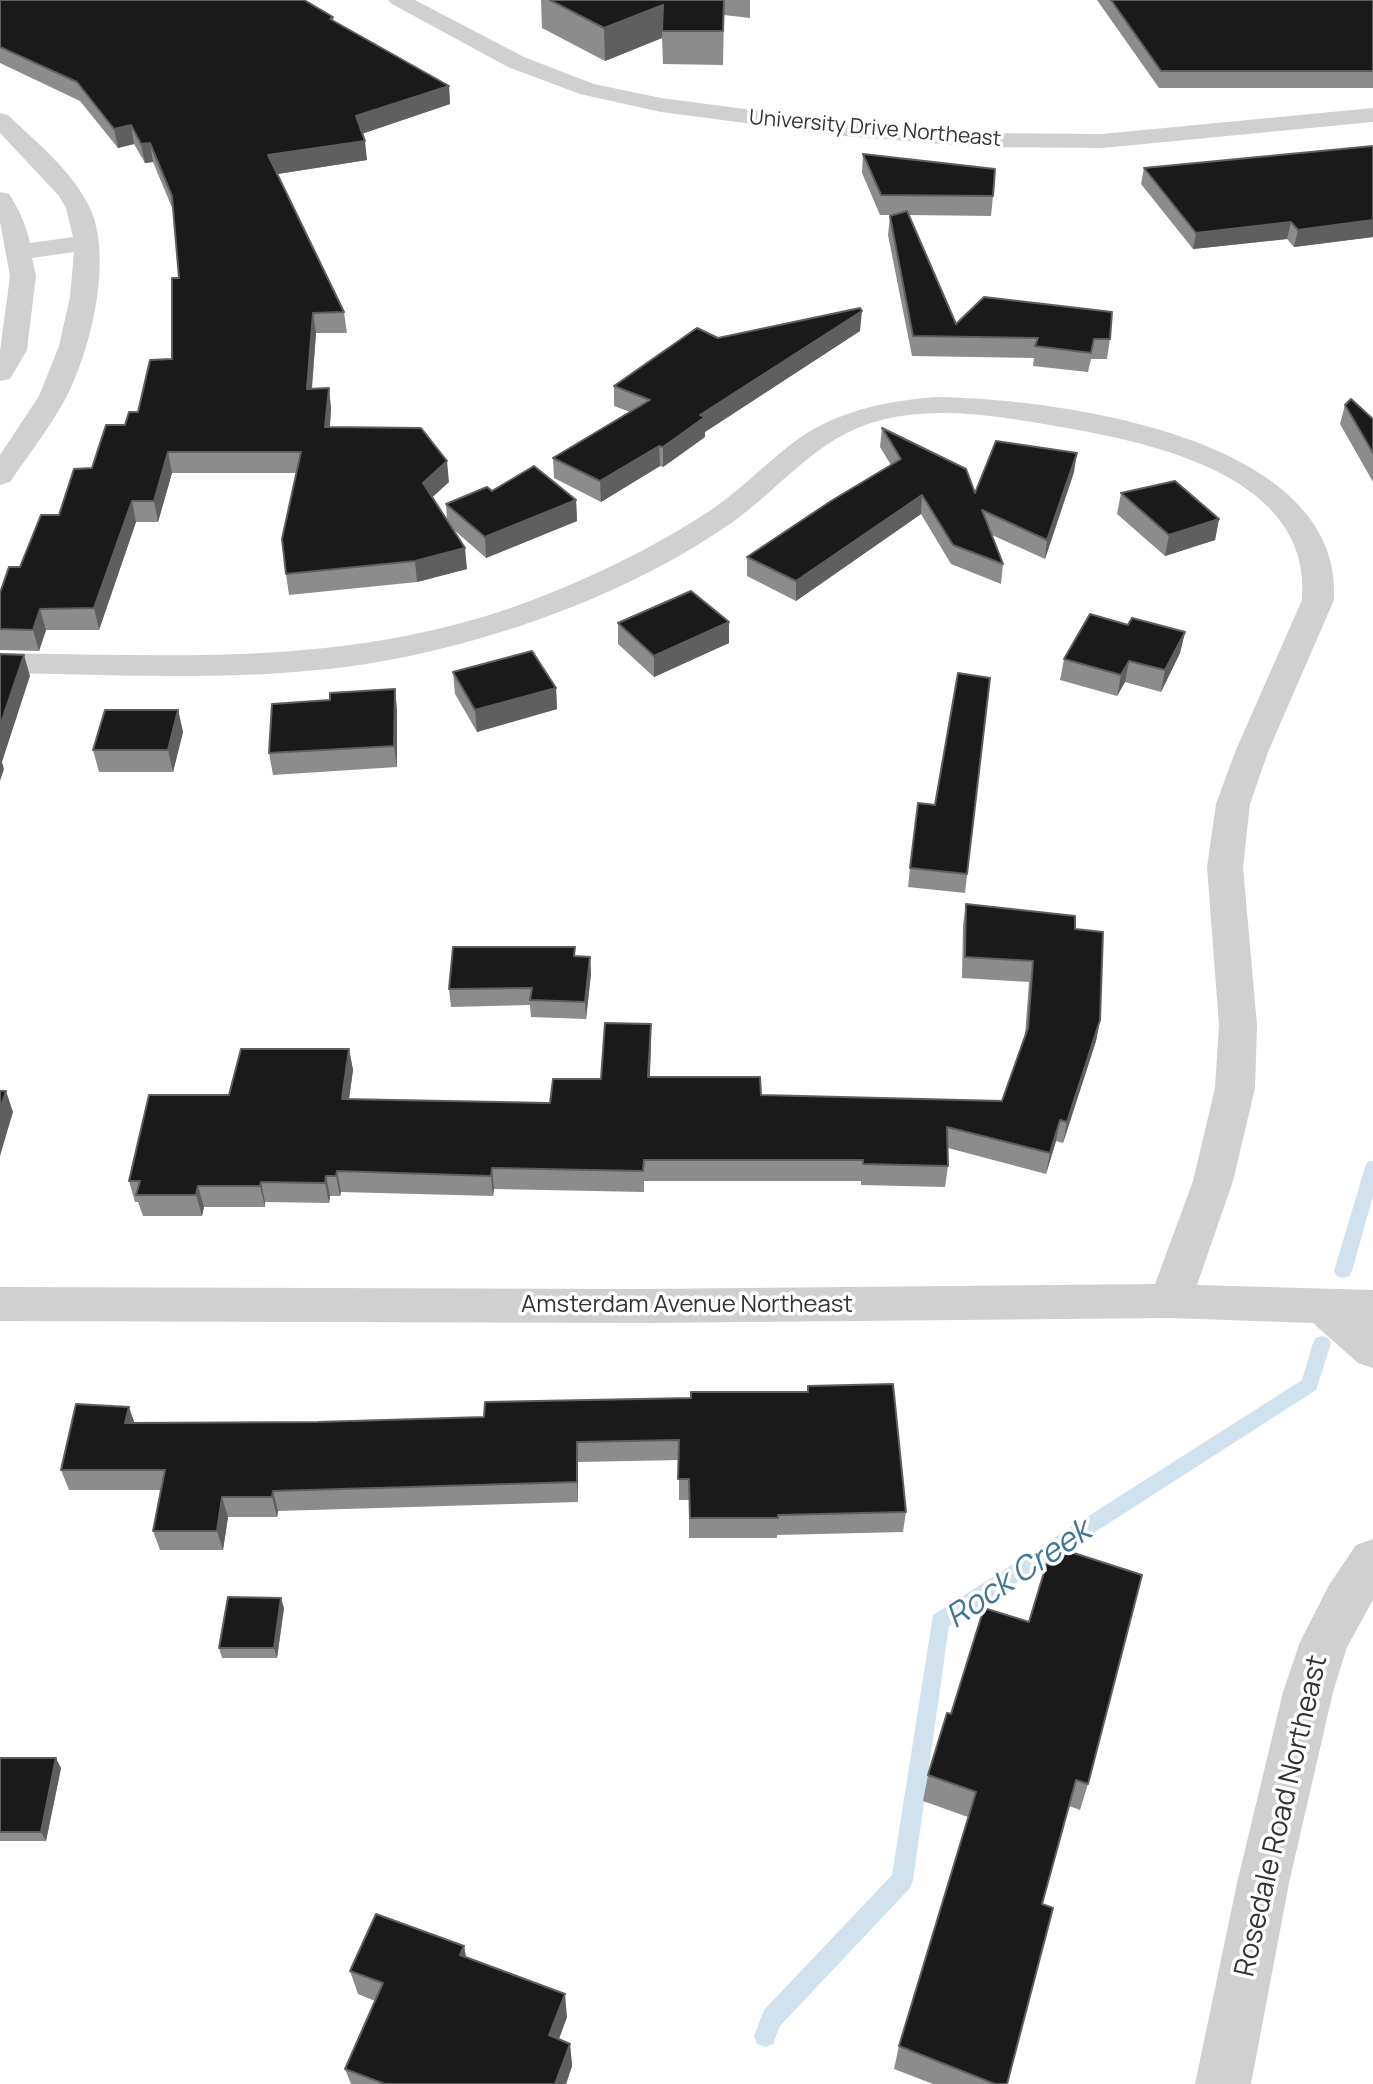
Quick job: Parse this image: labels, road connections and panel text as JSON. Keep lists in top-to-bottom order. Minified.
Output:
{"streets":{"street":["University Drive Northeast","Amsterdam Avenue Northeast","Rosedale Road Northeast"]},"water":["Rock Creek"]}
